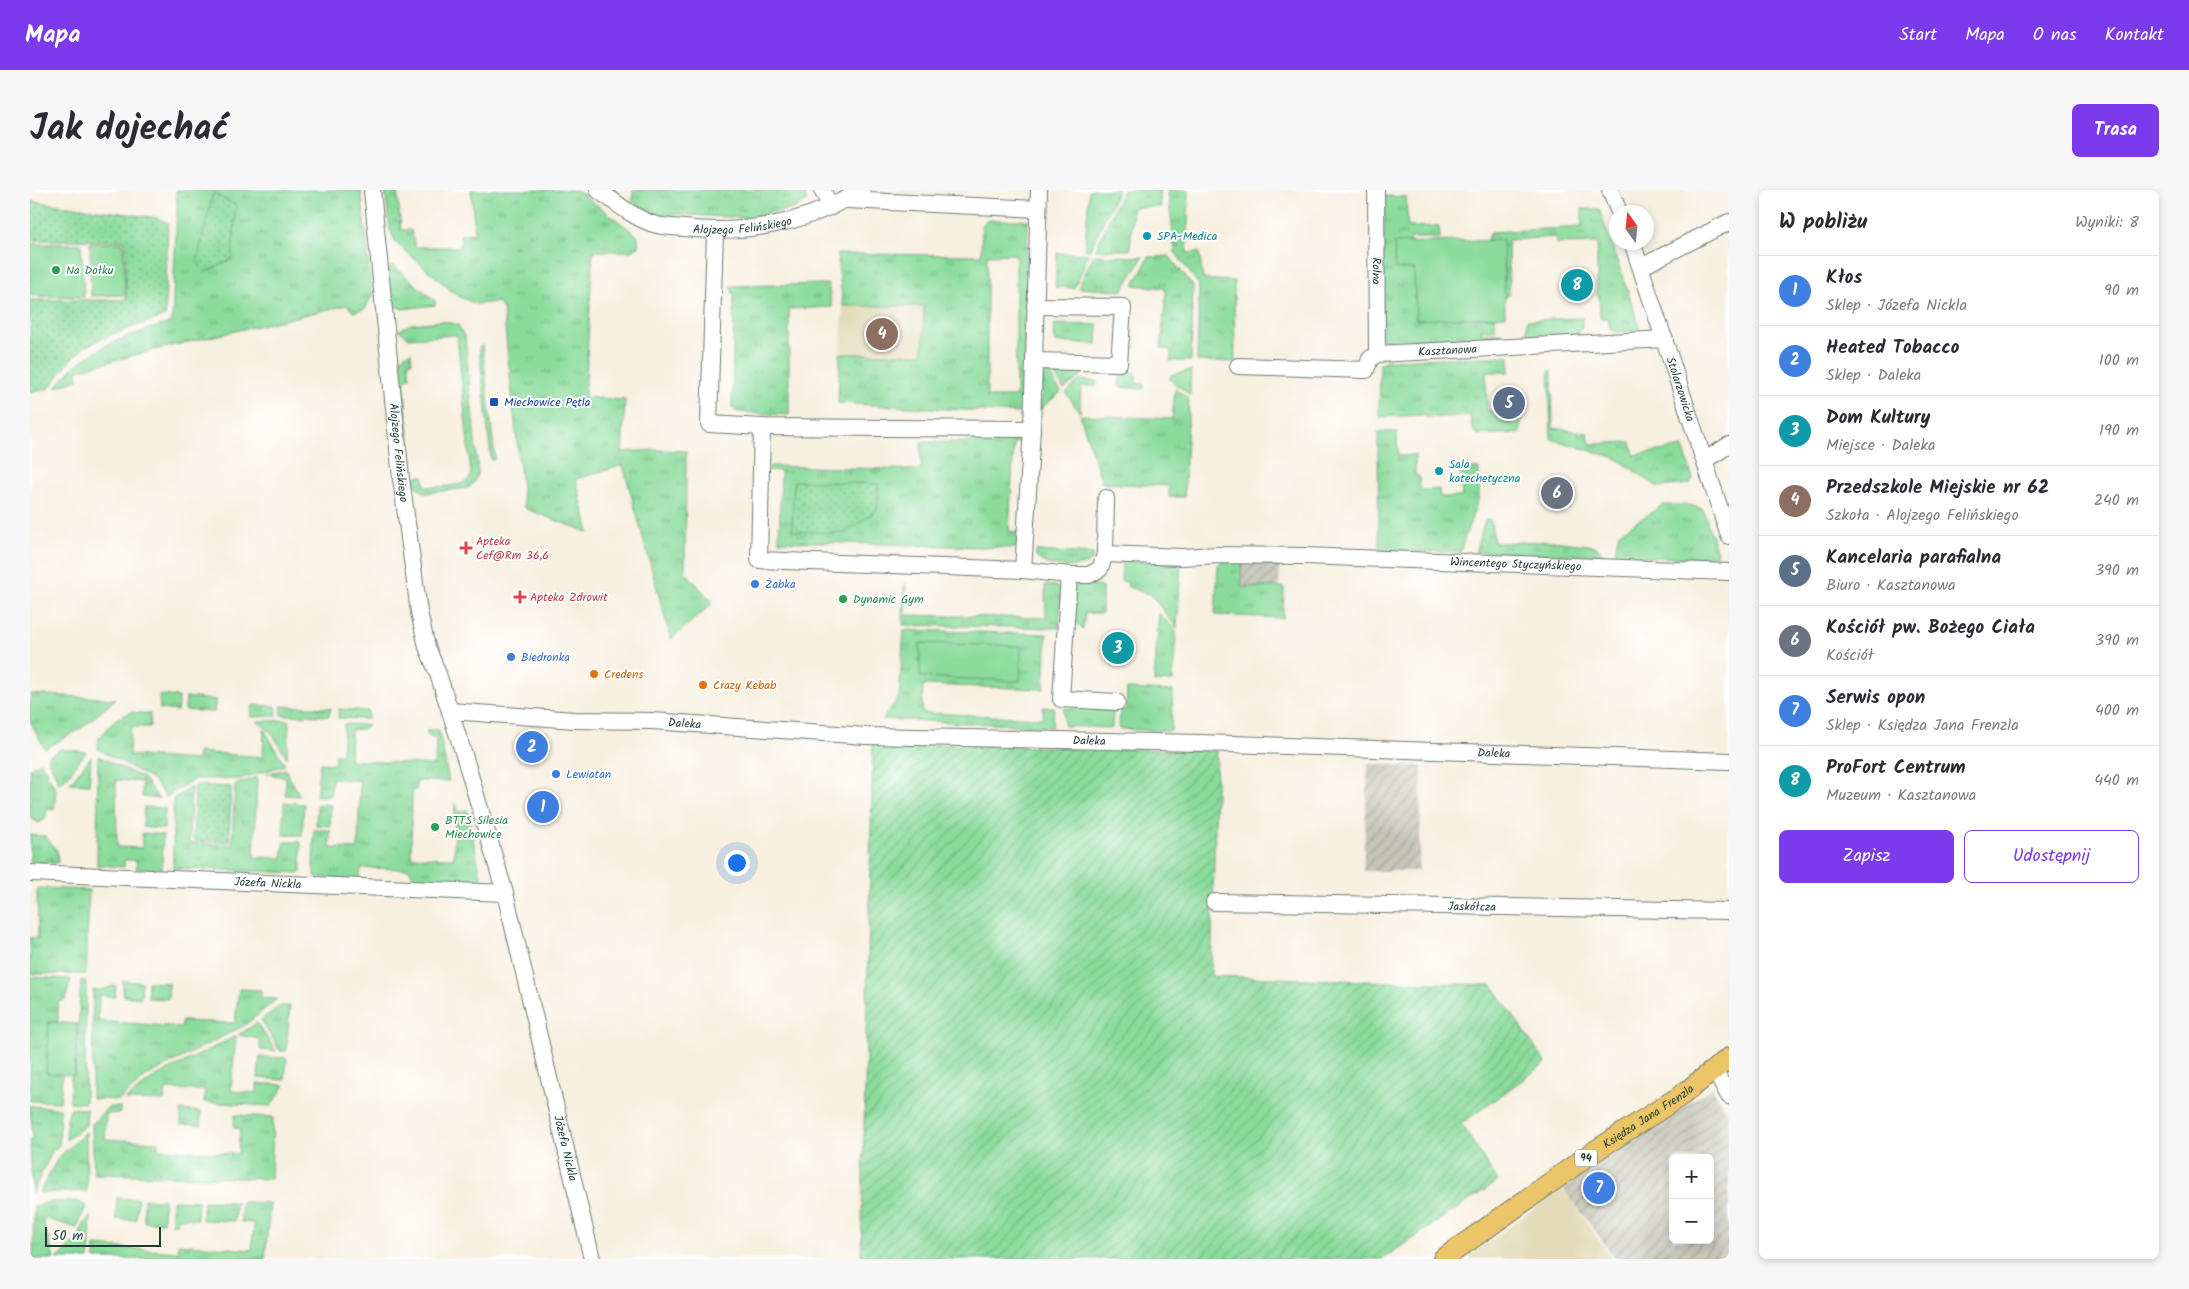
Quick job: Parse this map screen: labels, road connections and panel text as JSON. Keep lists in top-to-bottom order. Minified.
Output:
{"streets":{"main road":["Księdza Jana Frenzla","94"],"street":["Alojzego Felińskiego","Rolna","Kasztanowa","Stolarzowicka","Wincentego Styczyńskiego","Daleka","Józefa Nickla","Jaskółcza"]},"crossings":[["Alojzego Felińskiego","Daleka"],["Alojzego Felińskiego","Józefa Nickla"],["Rolna","Kasztanowa"],["Kasztanowa","Stolarzowicka"],["Daleka","Józefa Nickla"]],"places":{"other":["SPA-Medica","Na Dołku","Sala katechetyczna","Żabka","Dynamic Gym","Biedronka","Credens","Crazy Kebab","Lewiatan","BTTS Silesia Miechowice"],"transit":["Miechowice Pętla"],"health":["Apteka Cef@Rm 36,6","Apteka Zdrowit"]},"scale_bar":"50 m","north":"top","page":{"header":"Mapa","nav":["Start","Mapa","O nas","Kontakt"],"title":"Jak dojechać","buttons":["Trasa",["Zapisz","Udostępnij"]],"heading":["W pobliżu","Wyniki: 8"],"list":[{"mark":"1","name":"Kłos","note":"Sklep · Józefa Nickla","value":"90 m"},{"mark":"2","name":"Heated Tobacco","note":"Sklep · Daleka","value":"100 m"},{"mark":"3","name":"Dom Kultury","note":"Miejsce · Daleka","value":"190 m"},{"mark":"4","name":"Przedszkole Miejskie nr 62","note":"Szkoła · Alojzego Felińskiego","value":"240 m"},{"mark":"5","name":"Kancelaria parafialna","note":"Biuro · Kasztanowa","value":"390 m"},{"mark":"6","name":"Kościół pw. Bożego Ciała","note":"Kościół","value":"390 m"},{"mark":"7","name":"Serwis opon","note":"Sklep · Księdza Jana Frenzla","value":"400 m"},{"mark":"8","name":"ProFort Centrum","note":"Muzeum · Kasztanowa","value":"440 m"}],"pins":["8","4","5","6","3","2","1","7"],"map_buttons":["+","−"],"scale":"50 m"}}
